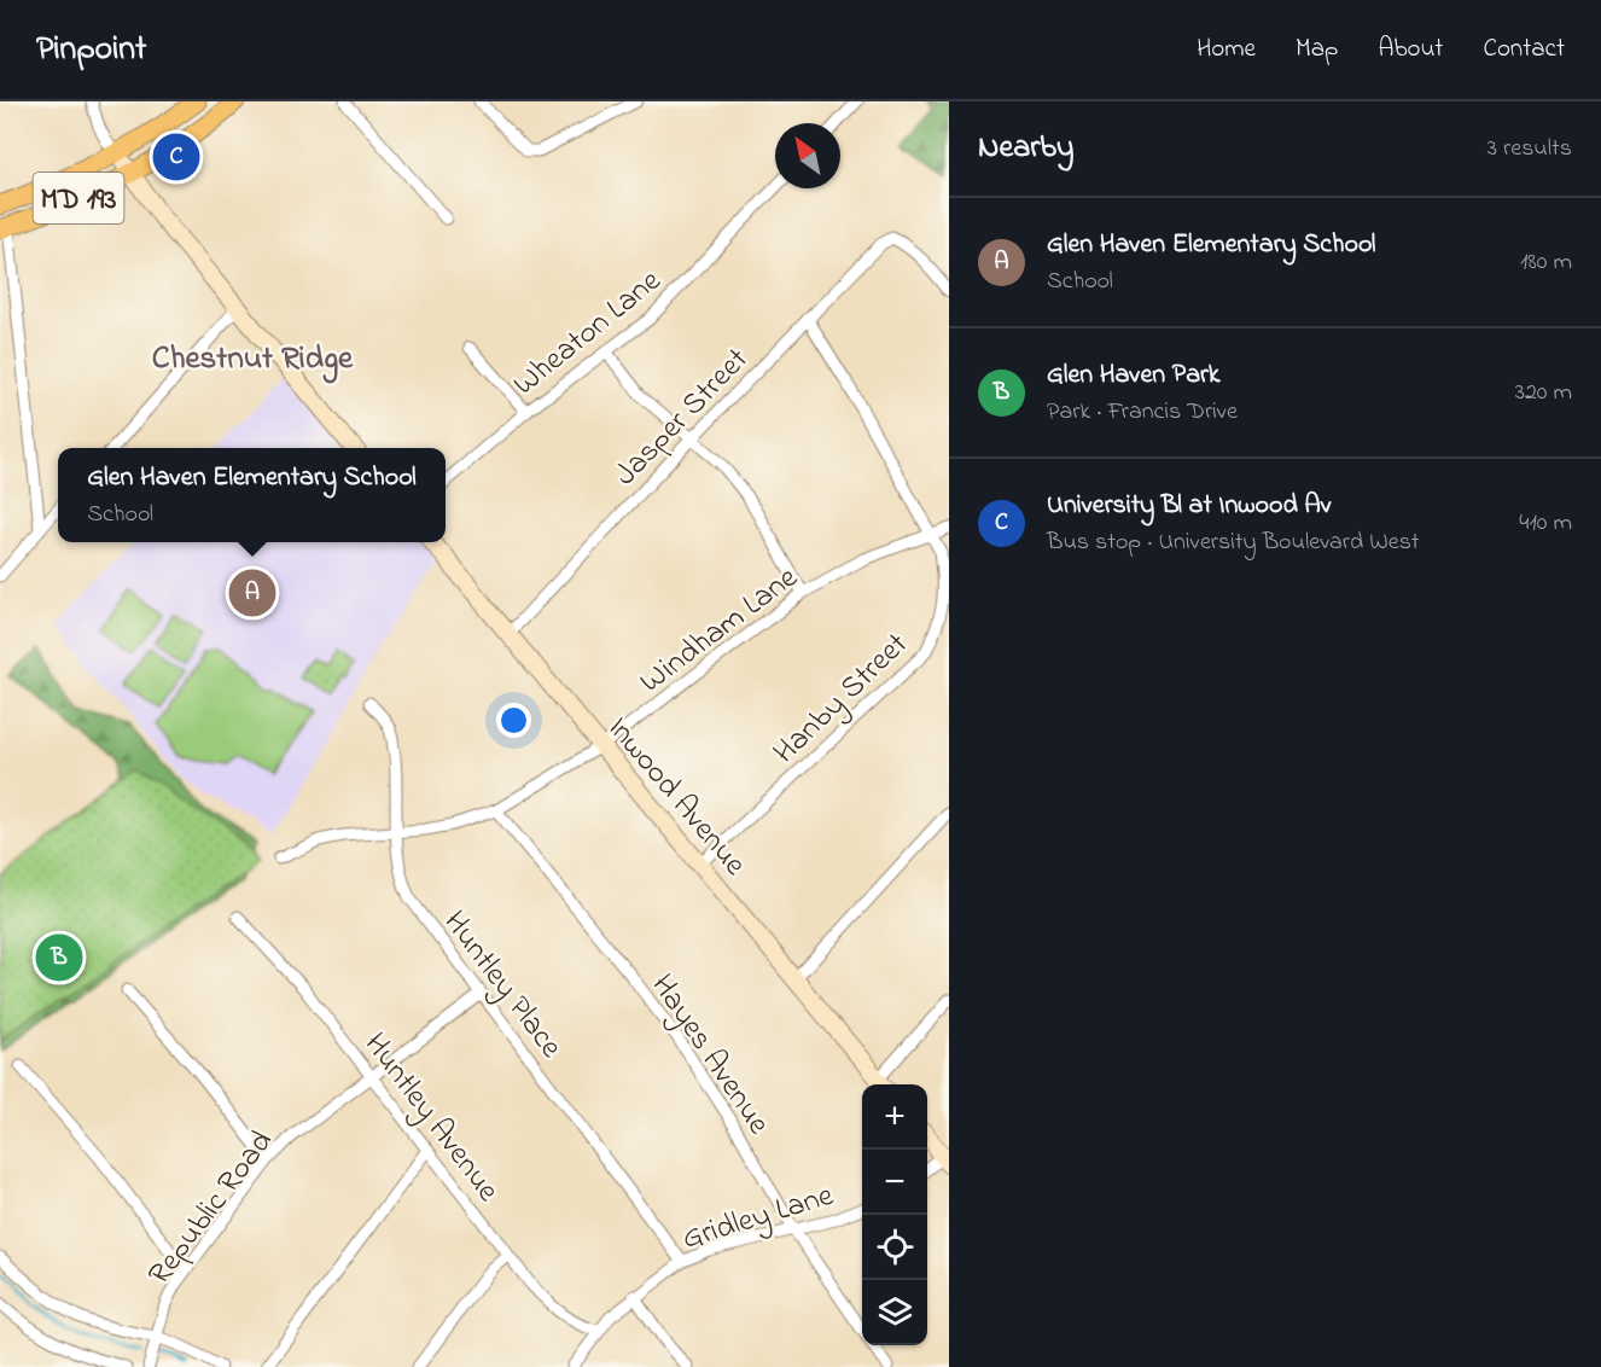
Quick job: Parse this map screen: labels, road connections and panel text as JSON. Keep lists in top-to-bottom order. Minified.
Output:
{"streets":{"main road":["MD 193"],"street":["Wheaton Lane","Jasper Street","Windham Lane","Hanby Street","Inwood Avenue","Huntley Place","Hayes Avenue","Huntley Avenue","Republic Road","Gridley Lane"]},"crossings":[["Jasper Street","Hanby Street"],["Jasper Street","Inwood Avenue"],["Windham Lane","Hanby Street"],["Windham Lane","Inwood Avenue"],["Windham Lane","Huntley Place"],["Windham Lane","Hayes Avenue"],["Hanby Street","Inwood Avenue"],["Huntley Place","Republic Road"],["Huntley Place","Gridley Lane"],["Hayes Avenue","Gridley Lane"],["Huntley Avenue","Republic Road"],["Huntley Avenue","Gridley Lane"]],"districts":["Chestnut Ridge"],"north":"top left","page":{"header":"Pinpoint","nav":["Home","Map","About","Contact"],"heading":["Nearby","3 results"],"pins":["C","A","B"],"list":[{"mark":"A","name":"Glen Haven Elementary School","note":"School","value":"180 m"},{"mark":"B","name":"Glen Haven Park","note":"Park · Francis Drive","value":"320 m"},{"mark":"C","name":"University Bl at Inwood Av","note":"Bus stop · University Boulevard West","value":"410 m"}],"popup":["Glen Haven Elementary School","School"],"map_buttons":["+","−"]}}
